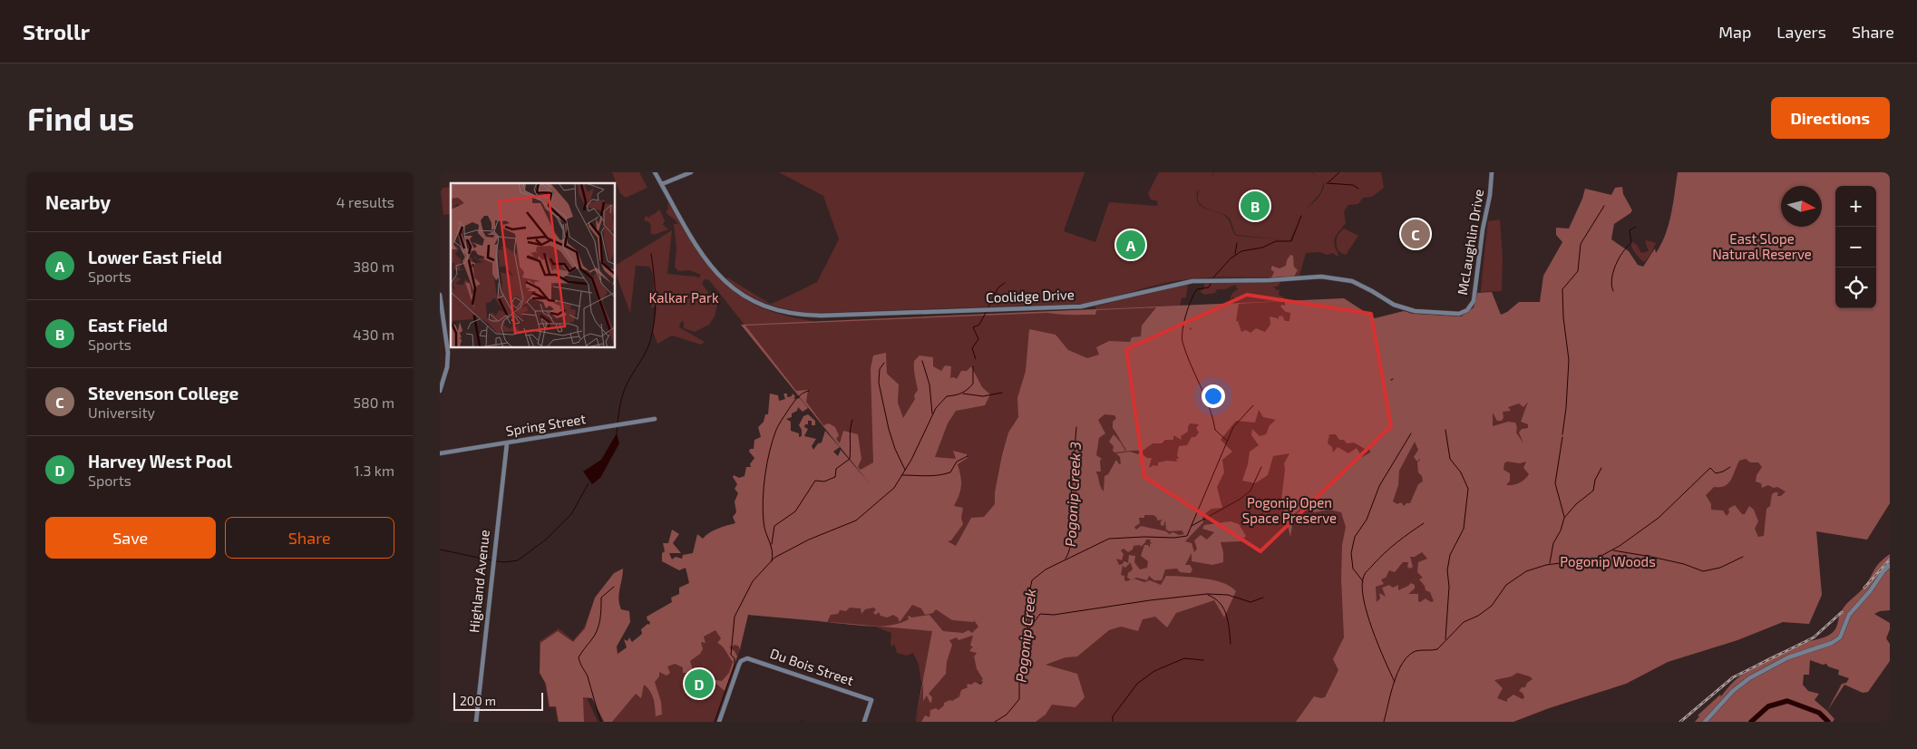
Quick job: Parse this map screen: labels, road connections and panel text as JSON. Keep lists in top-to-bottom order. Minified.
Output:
{"streets":{"street":["McLaughlin Drive","Coolidge Drive","Spring Street","Highland Avenue","Du Bois Street"]},"crossings":[["McLaughlin Drive","Coolidge Drive"],["Spring Street","Highland Avenue"]],"water":["Pogonip Creek 3","Pogonip Creek"],"parks":["East Slope Natural Reserve","Kalkar Park","Pogonip Open Space Preserve","Pogonip Woods"],"scale_bar":"200 m","north":"right","page":{"header":"Strollr","nav":["Map","Layers","Share"],"buttons":["Directions",["Save","Share"]],"title":"Find us","heading":["Nearby","4 results"],"map_buttons":["+","−"],"pins":["B","C","A","D"],"list":[{"mark":"A","name":"Lower East Field","note":"Sports","value":"380 m"},{"mark":"B","name":"East Field","note":"Sports","value":"430 m"},{"mark":"C","name":"Stevenson College","note":"University","value":"580 m"},{"mark":"D","name":"Harvey West Pool","note":"Sports","value":"1.3 km"}],"scale":"200 m"}}
